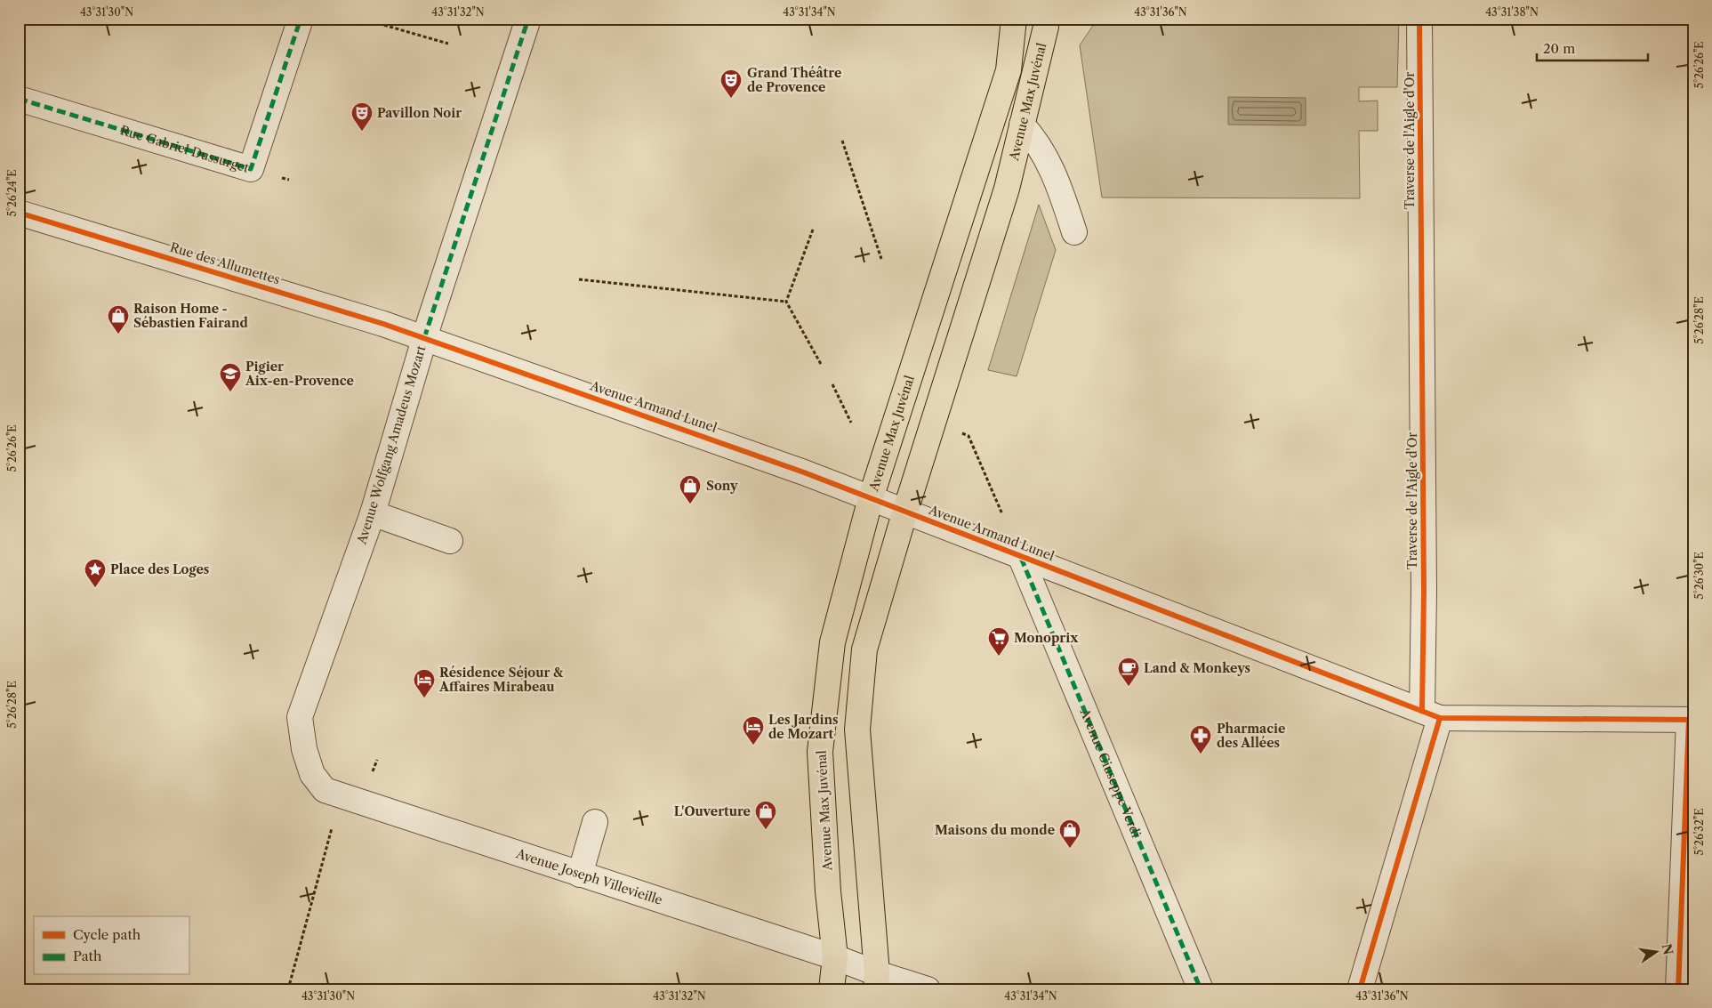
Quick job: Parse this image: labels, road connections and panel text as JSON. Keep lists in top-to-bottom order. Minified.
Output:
{"streets":{"main road":["Avenue Max Juvénal"],"street":["Traverse de l'Aigle d'Or","Rue Gabriel Dussurget","Rue des Allumettes","Avenue Armand Lunel","Avenue Wolfgang Amadeus Mozart","Avenue Giuseppe Verdi","Avenue Joseph Villevieille"]},"crossings":[["Avenue Max Juvénal","Avenue Armand Lunel"],["Avenue Max Juvénal","Avenue Joseph Villevieille"],["Traverse de l'Aigle d'Or","Avenue Armand Lunel"],["Rue des Allumettes","Avenue Armand Lunel"],["Rue des Allumettes","Avenue Wolfgang Amadeus Mozart"],["Avenue Armand Lunel","Avenue Wolfgang Amadeus Mozart"],["Avenue Armand Lunel","Avenue Giuseppe Verdi"],["Avenue Wolfgang Amadeus Mozart","Avenue Joseph Villevieille"]],"places":{"theatre":["Grand Théâtre de Provence","Pavillon Noir"],"shop":["Raison Home - Sébastien Fairand","Sony","L'Ouverture","Maisons du monde"],"school or university":["Pigier Aix-en-Provence"],"place":["Place des Loges"],"supermarket":["Monoprix"],"cafe":["Land & Monkeys"],"hotel":["Résidence Séjour & Affaires Mirabeau","Les Jardins de Mozart"],"pharmacy":["Pharmacie des Allées"]},"legend":["Cycle path","Path"],"scale_bar":"20 m","north":"right","coordinates":["43°31'30\"N","43°31'32\"N","43°31'34\"N","43°31'36\"N","43°31'38\"N","5°26'26\"E","5°26'24\"E","5°26'28\"E","5°26'30\"E","5°26'32\"E"]}
